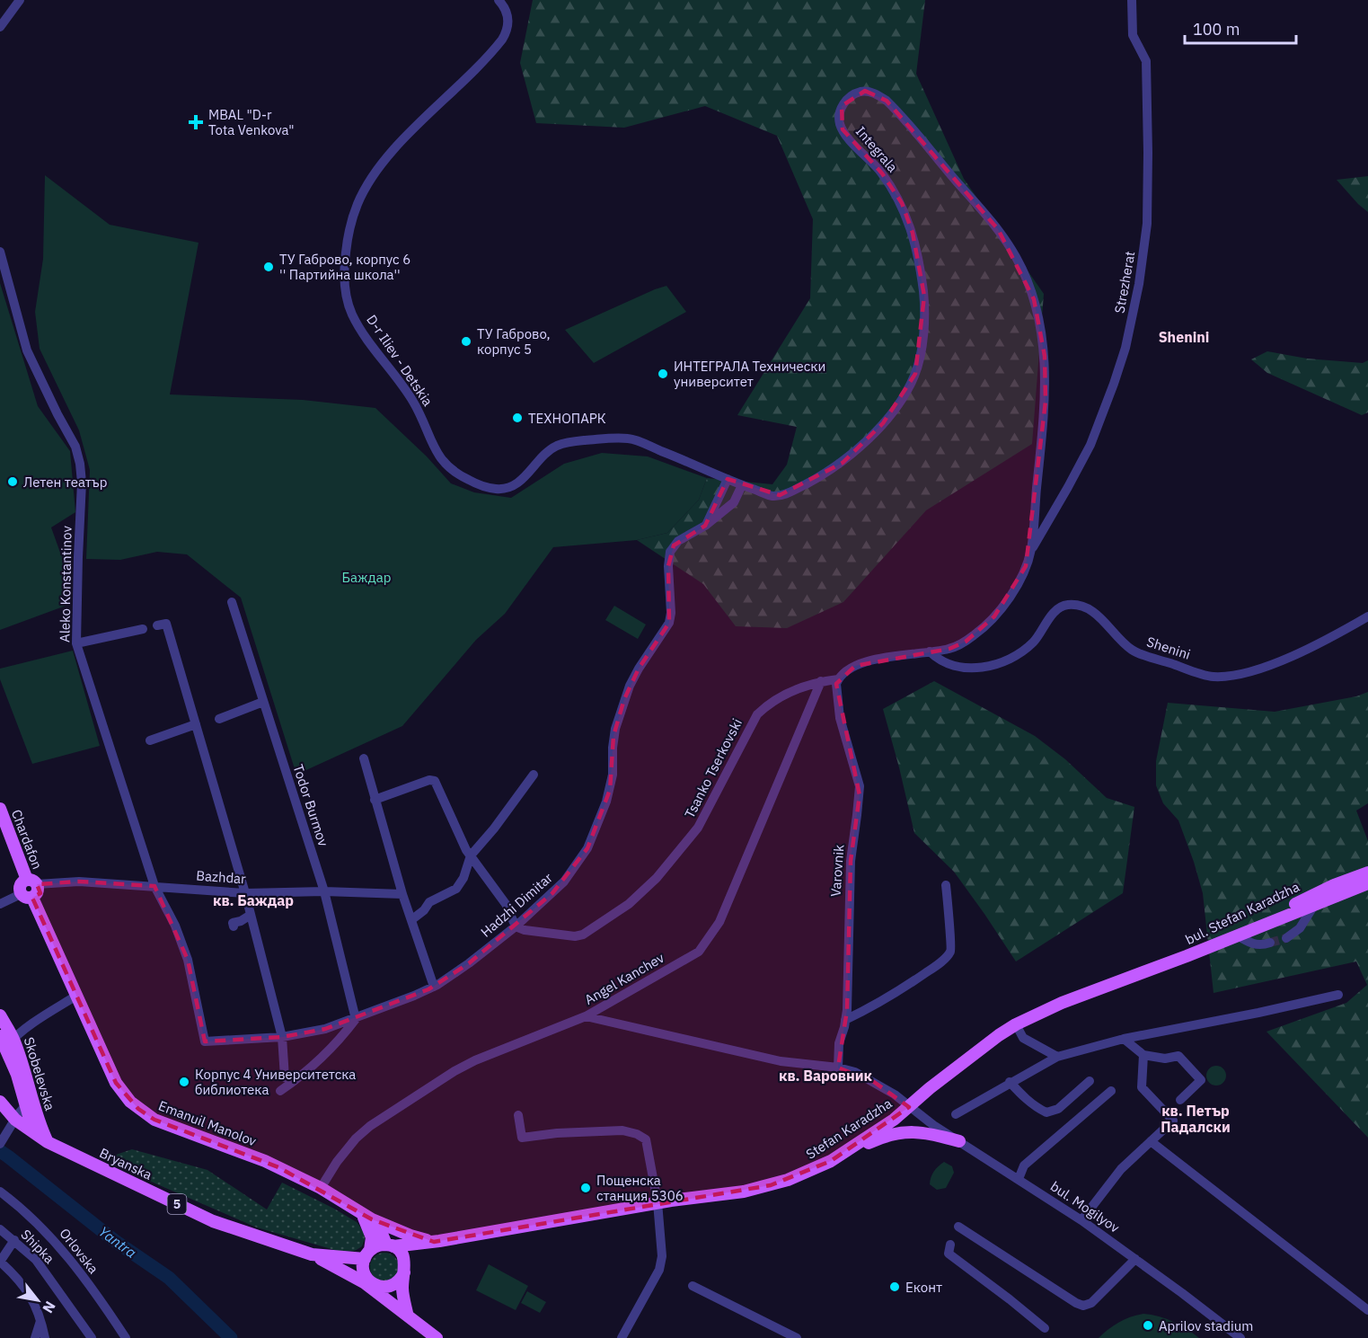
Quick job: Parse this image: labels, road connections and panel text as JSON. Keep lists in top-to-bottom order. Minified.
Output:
{"streets":{"main road":["Chardafon","bul. Stefan Karadzha","Skobelevska","Emanuil Manolov","Stefan Karadzha","Bryanska","5"],"street":["Integrala","Strezherat","D-r Iliev - Detskia","Aleko Konstantinov","Shenini","Tsanko Tserkovski","Todor Burmov","Varovnik","Bazhdar","Hadzhi Dimitar","Angel Kanchev","bul. Mogilyov","Shipka","Orlovska"]},"crossings":[["Integrala","Strezherat"],["Integrala","D-r Iliev - Detskia"],["Integrala","Hadzhi Dimitar"],["D-r Iliev - Detskia","Hadzhi Dimitar"],["Aleko Konstantinov","Bazhdar"],["Aleko Konstantinov","Hadzhi Dimitar"],["Tsanko Tserkovski","Varovnik"],["Tsanko Tserkovski","Hadzhi Dimitar"],["Tsanko Tserkovski","Angel Kanchev"],["Todor Burmov","Bazhdar"],["Todor Burmov","Hadzhi Dimitar"],["Chardafon","Bazhdar"],["Varovnik","bul. Mogilyov"],["bul. Stefan Karadzha","Stefan Karadzha"],["Angel Kanchev","Emanuil Manolov"],["Angel Kanchev","bul. Mogilyov"],["Skobelevska","Bryanska"],["Emanuil Manolov","Stefan Karadzha"],["Emanuil Manolov","5"],["Stefan Karadzha","5"],["Stefan Karadzha","bul. Mogilyov"],["Bryanska","5"]],"districts":["Shenini","кв. Баждар","кв. Варовник","кв. Петър Падалски"],"water":["Yantra"],"parks":["Баждар"],"places":{"health":["MBAL \"D-r Tota Venkova\""],"other":["ТУ Габрово, корпус 6 '' Партийна школа''","ТУ Габрово, корпус 5","ИНТЕГРАЛА Технически университет","ТЕХНОПАРК","Летен театър","Корпус 4 Университетска библиотека","Пощенска станция 5306","Еконт","Aprilov stadium"]},"scale_bar":"100 m","north":"bottom right"}
